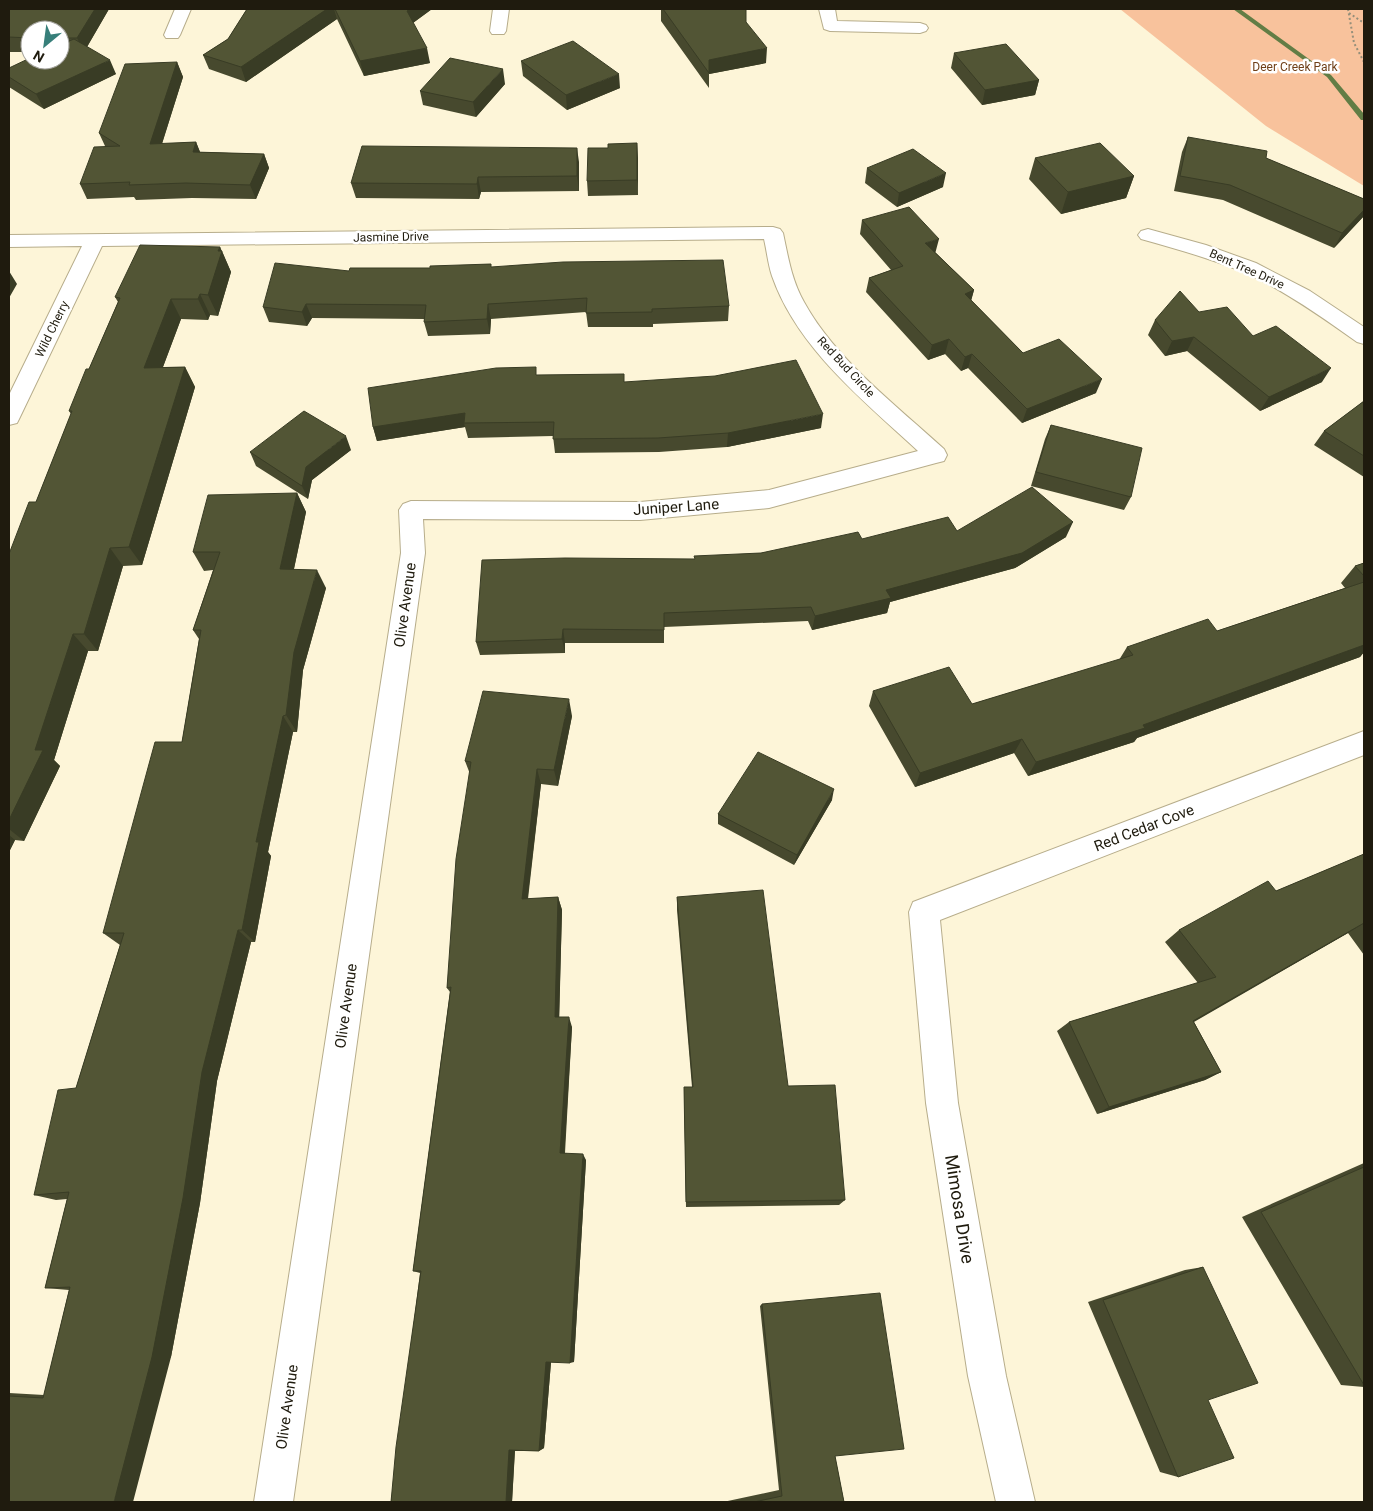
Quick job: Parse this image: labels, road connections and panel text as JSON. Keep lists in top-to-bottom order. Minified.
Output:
{"streets":{"street":["Jasmine Drive","Bent Tree Drive","Wild Cherry","Red Bud Circle","Juniper Lane","Olive Avenue","Red Cedar Cove","Mimosa Drive"]},"crossings":[["Jasmine Drive","Wild Cherry"],["Jasmine Drive","Red Bud Circle"],["Red Bud Circle","Juniper Lane"],["Juniper Lane","Olive Avenue"],["Red Cedar Cove","Mimosa Drive"]],"parks":["Deer Creek Park"],"north":"bottom left"}
